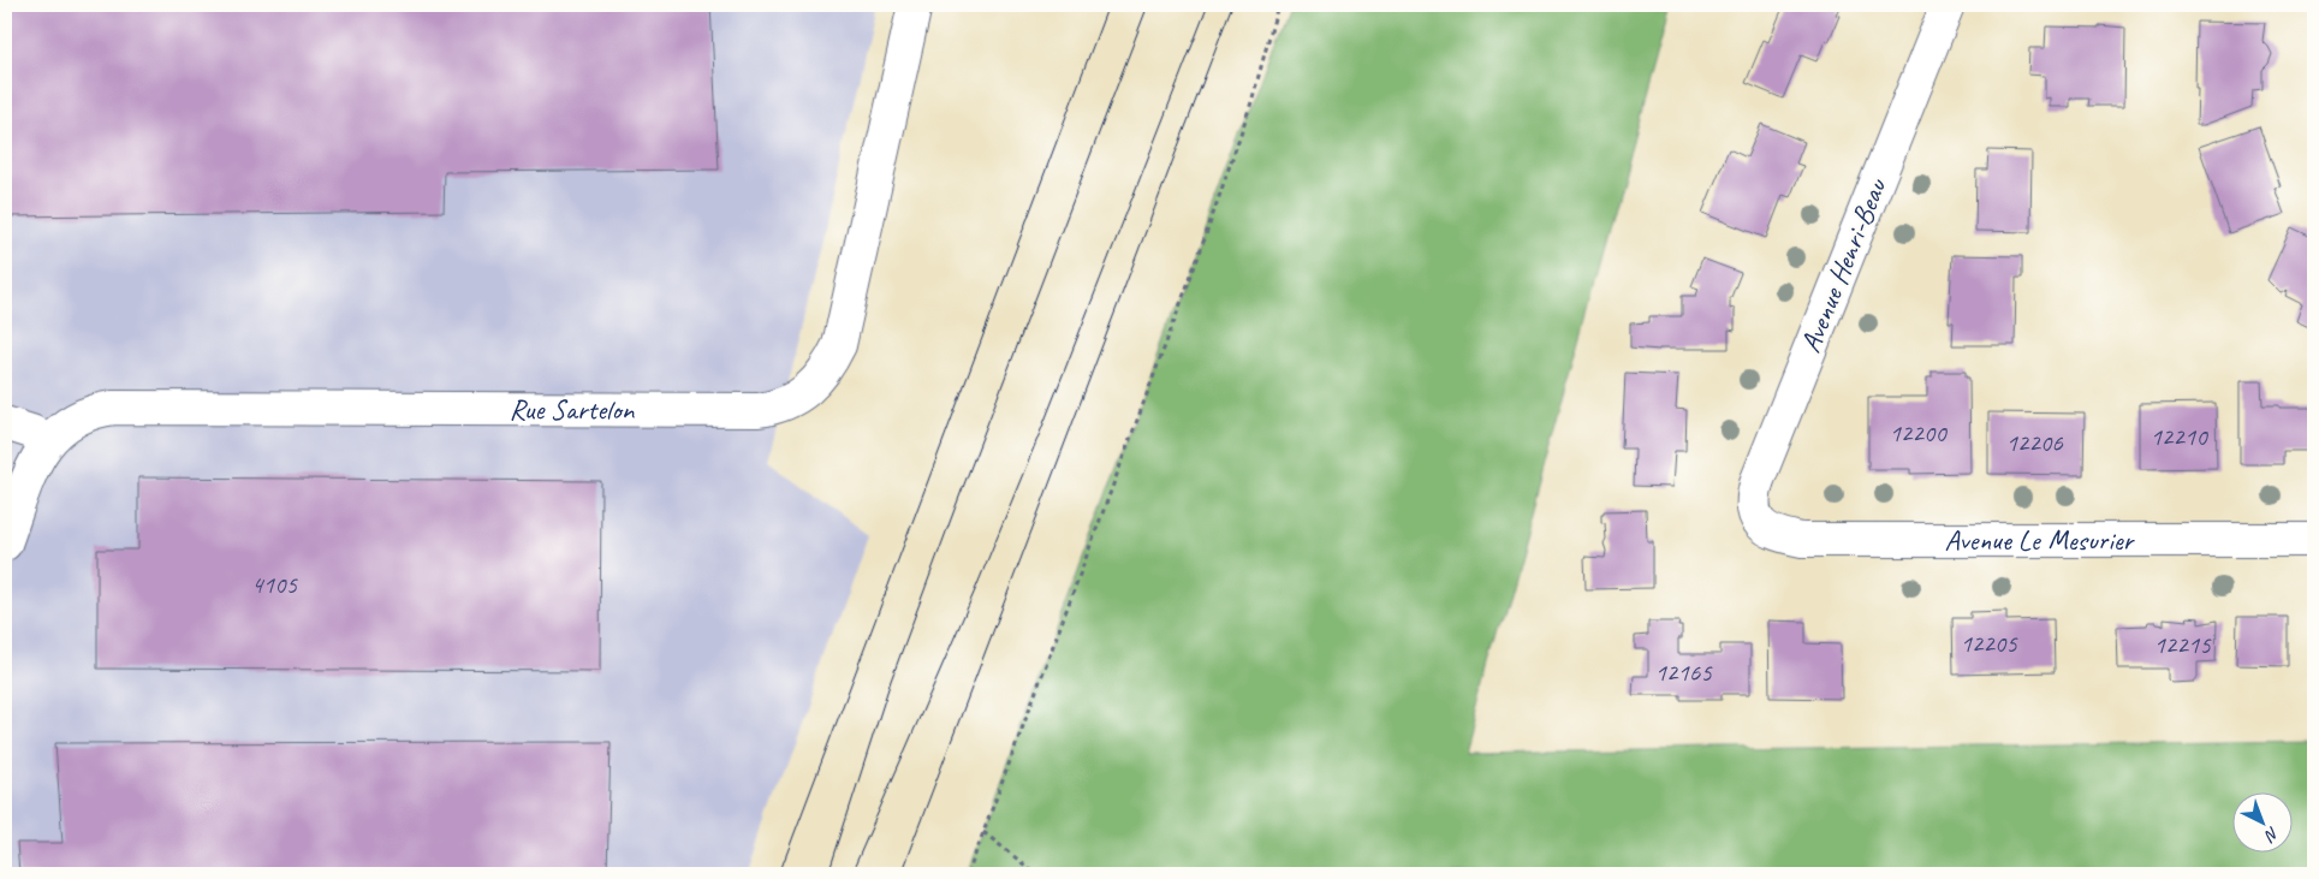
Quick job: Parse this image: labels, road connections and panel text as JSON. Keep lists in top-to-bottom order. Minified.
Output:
{"streets":{"street":["Avenue Henri-Beau","Rue Sartelon","Avenue Le Mesurier"]},"crossings":[["Avenue Henri-Beau","Avenue Le Mesurier"]],"house_numbers":["12200","12210","12206","4105","12205","12215","12165"],"north":"bottom right"}
